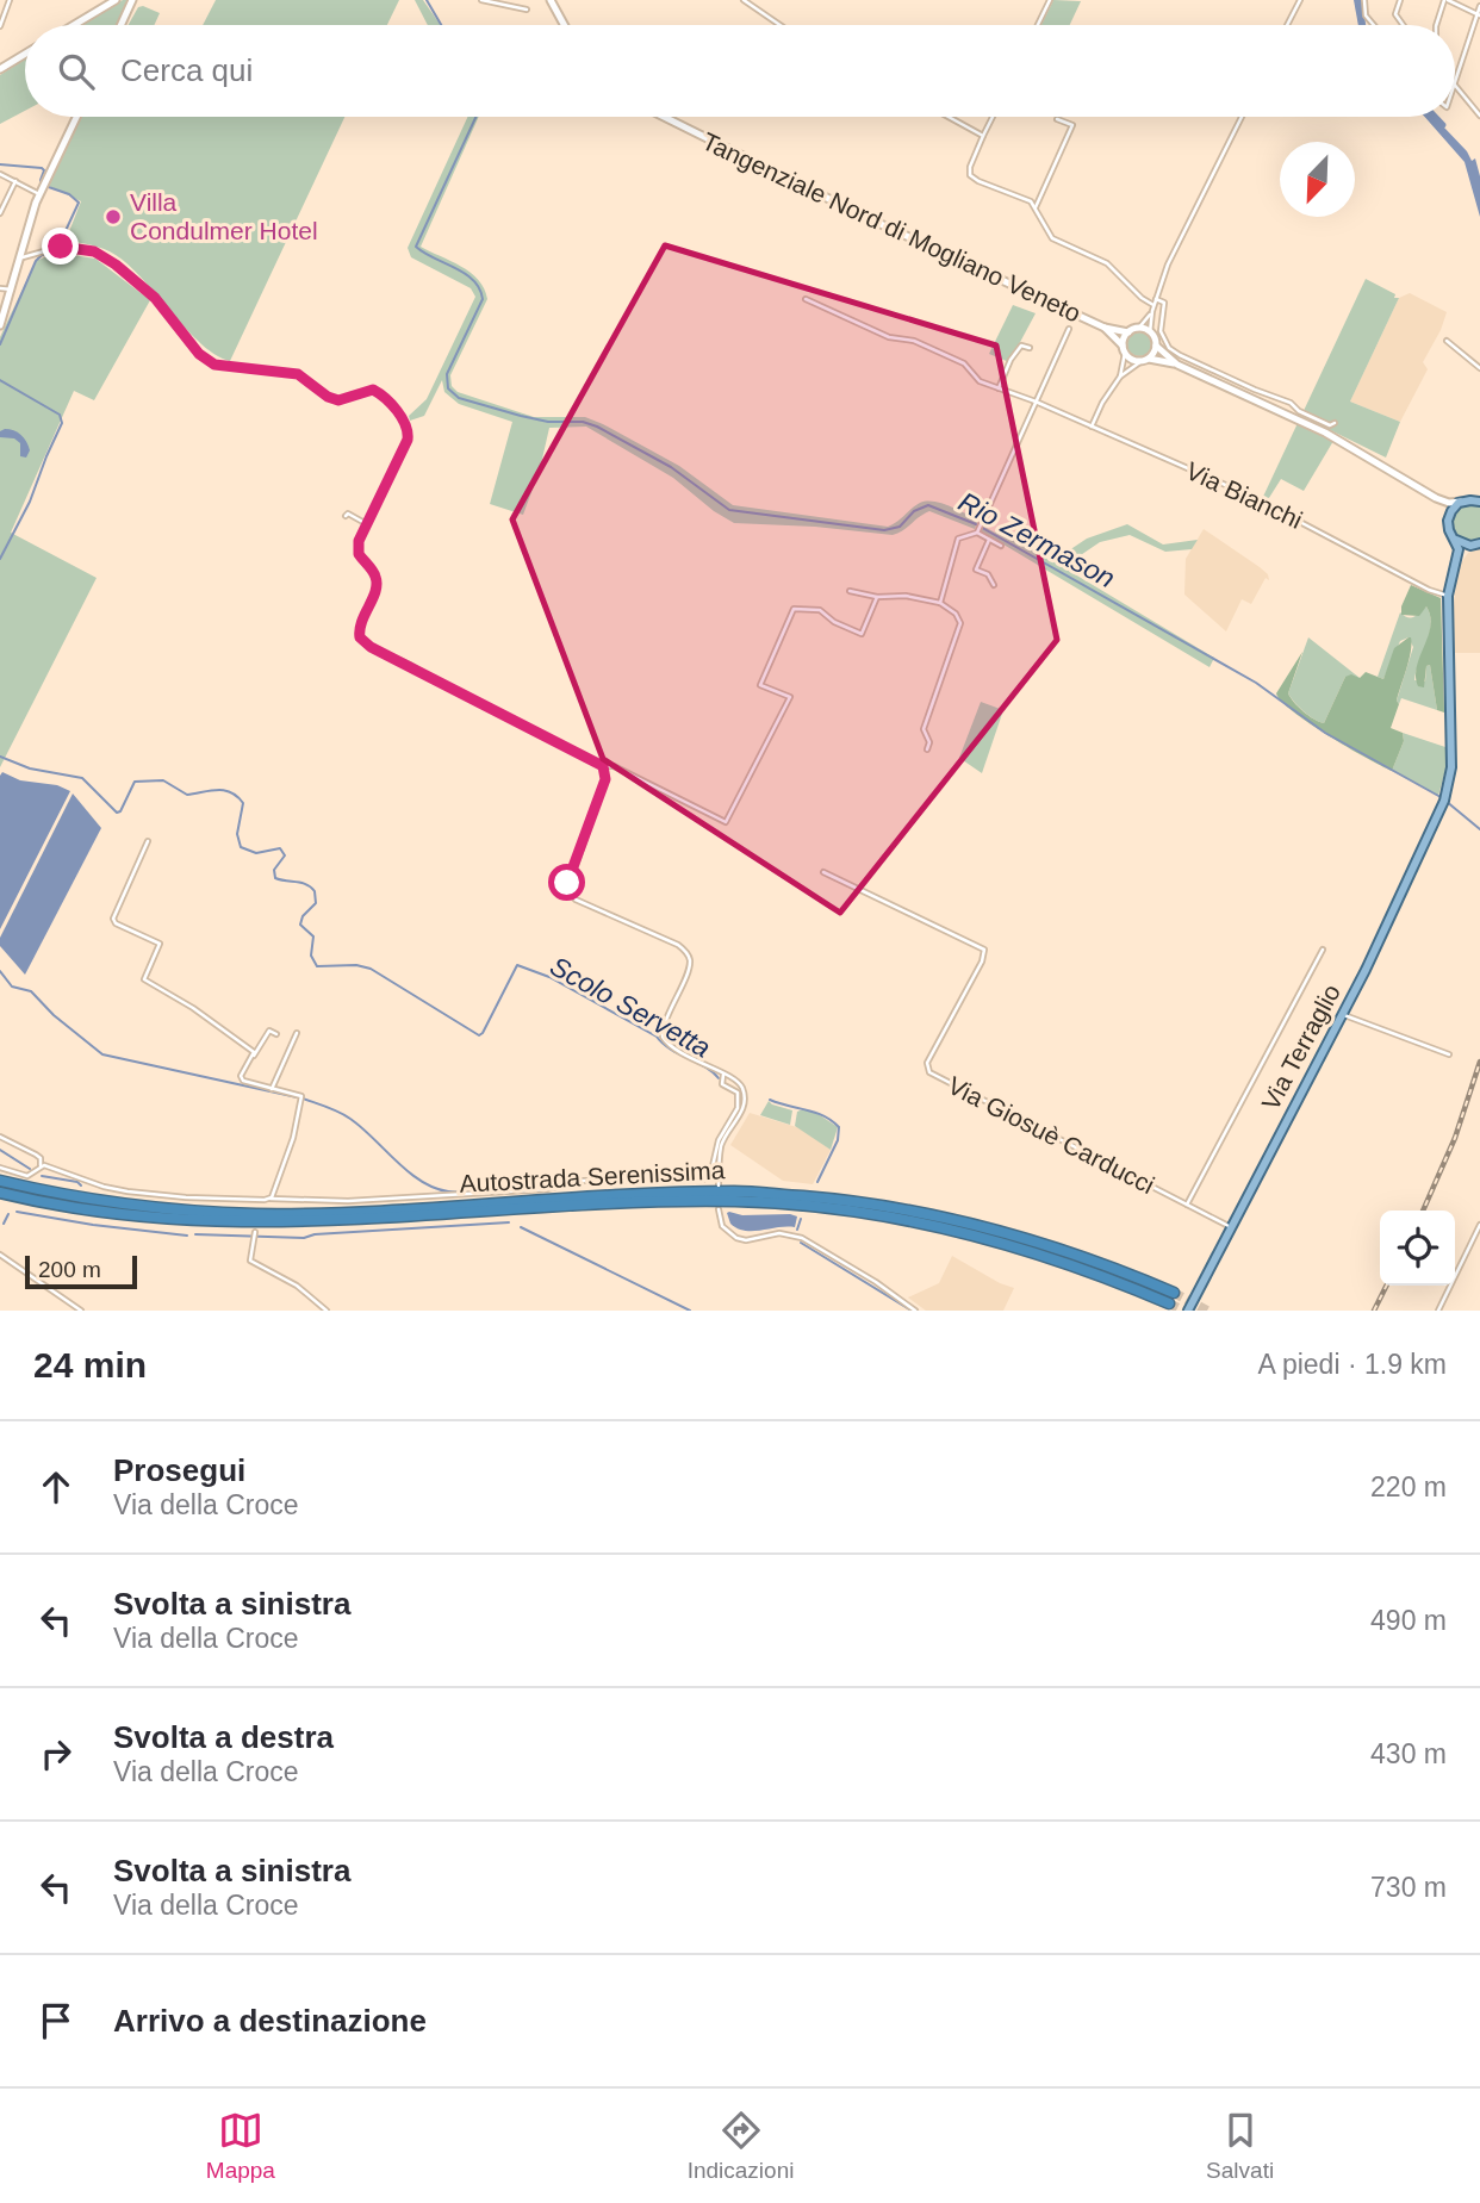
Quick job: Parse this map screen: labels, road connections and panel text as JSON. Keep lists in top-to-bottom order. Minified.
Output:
{"streets":{"highway":["Autostrada Serenissima"],"main road":["Tangenziale Nord di Mogliano Veneto","Via Terraglio"],"street":["Via Bianchi","Via Giosuè Carducci"]},"crossings":[["Via Bianchi","Via Terraglio"],["Via Terraglio","Via Giosuè Carducci"]],"water":["Rio Zermason","Scolo Servetta"],"places":["Villa Condulmer Hotel"],"scale_bar":"200 m","north":"bottom left","page":{"search":"Cerca qui","scale":"200 m","heading":["24 min","A piedi · 1.9 km"],"list":[["Prosegui","Via della Croce","220 m"],["Svolta a sinistra","Via della Croce","490 m"],["Svolta a destra","Via della Croce","430 m"],["Svolta a sinistra","Via della Croce","730 m"],"Arrivo a destinazione"],"nav":["Mappa","Indicazioni","Salvati"]}}
